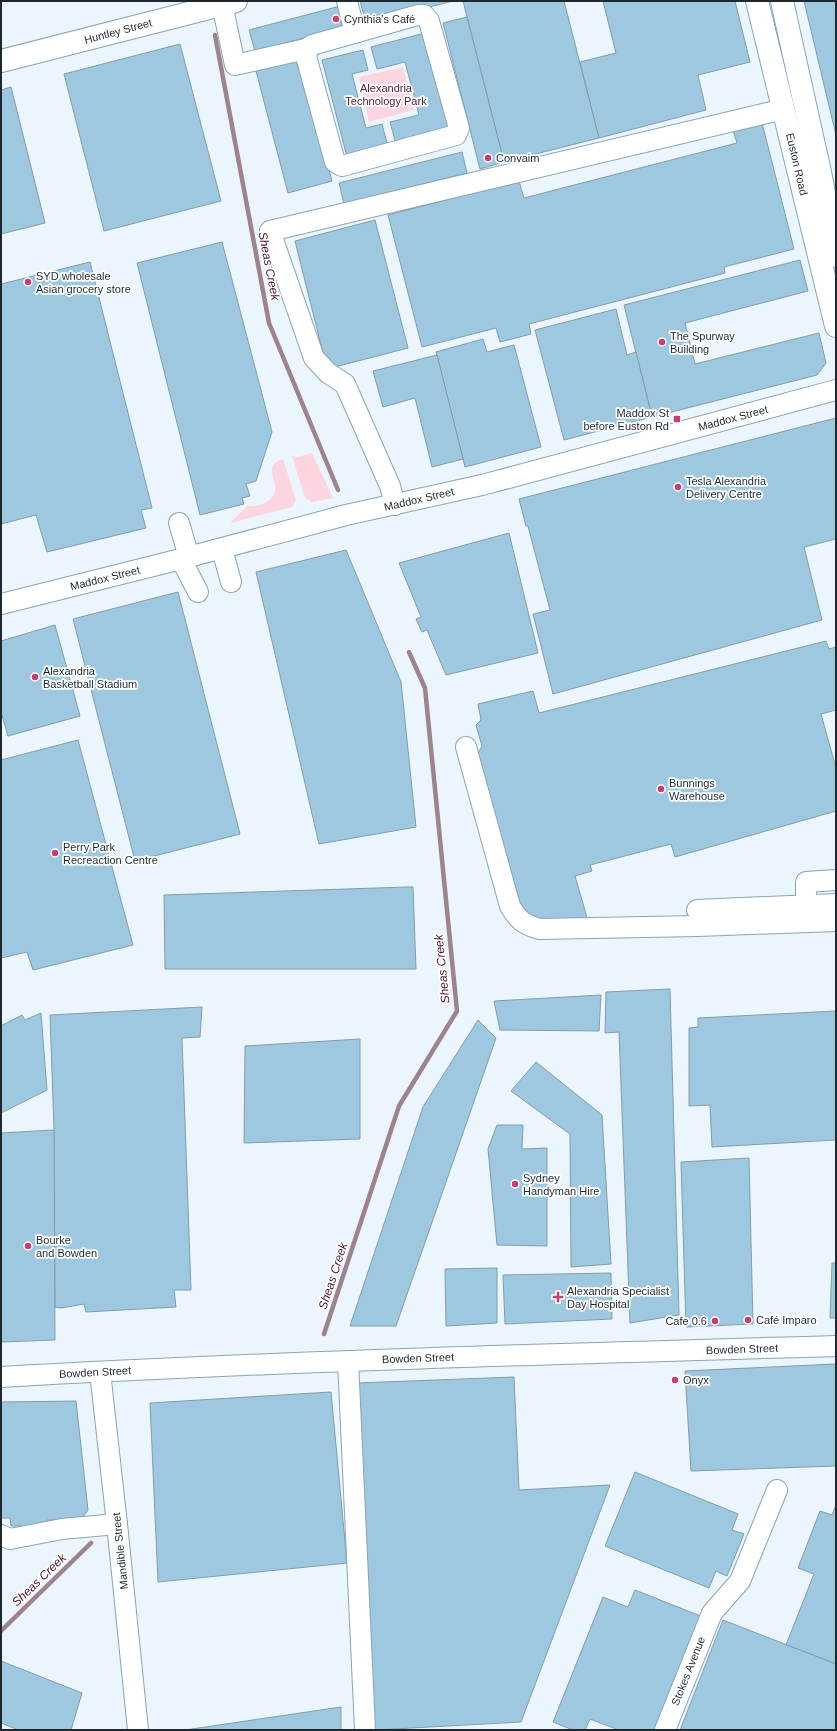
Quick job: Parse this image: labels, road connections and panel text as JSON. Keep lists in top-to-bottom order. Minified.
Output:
{"streets":{"main road":["Huntley Street","Euston Road"],"street":["Maddox Street","Bowden Street","Mandible Street","Stokes Avenue"]},"crossings":[["Bowden Street","Mandible Street"]],"water":["Sheas Creek"],"parks":["Alexandria Technology Park"],"places":{"other":["Cynthia's Café","Convaim","SYD wholesale Asian grocery store","The Spurway Building","Tesla Alexandria Delivery Centre","Alexandria Basketball Stadium","Bunnings Warehouse","Perry Park Recreaction Centre","Sydney Handyman Hire","Bourke and Bowden","Café Imparo","Cafe 0.6","Onyx"],"transit":["Maddox St before Euston Rd"],"health":["Alexandria Specialist Day Hospital"]}}
